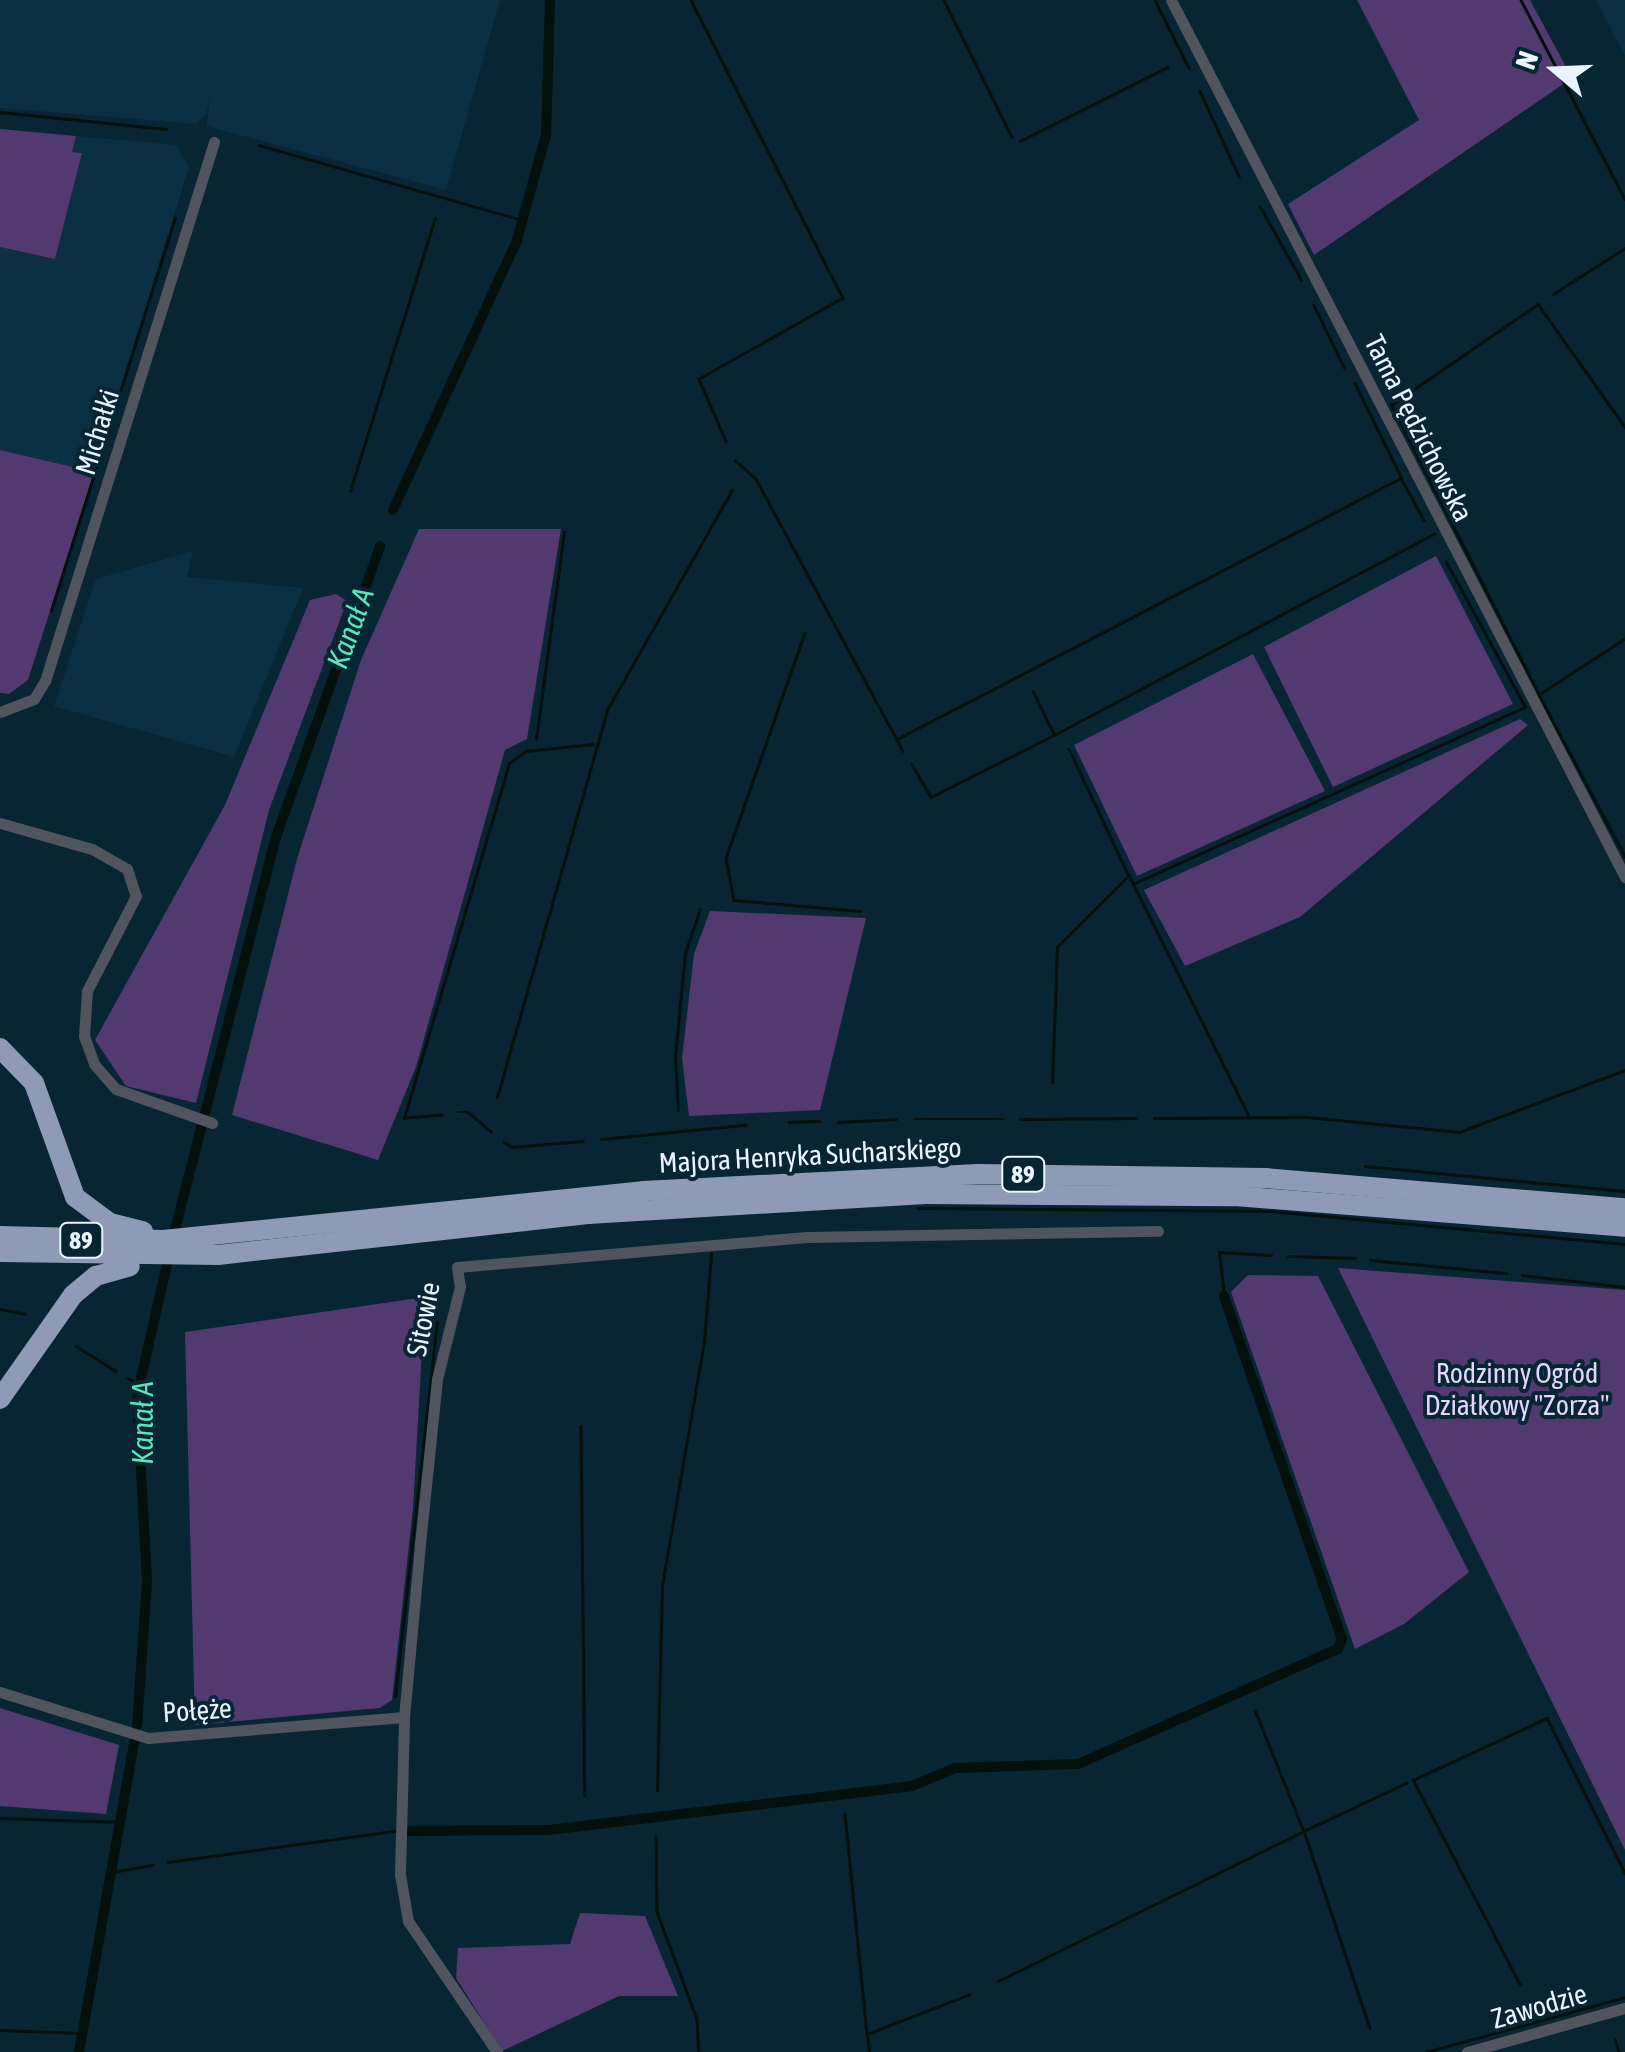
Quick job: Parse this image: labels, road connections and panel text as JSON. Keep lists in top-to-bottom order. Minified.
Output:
{"streets":{"highway":["Majora Henryka Sucharskiego","89"],"street":["Tama Pędzichowska","Michałki","Sitowie","Połęże","Zawodzie"]},"crossings":[["Sitowie","Połęże"]],"water":["Kanał A"],"parks":["Rodzinny Ogród Działkowy \"Zorza\""],"north":"left"}
